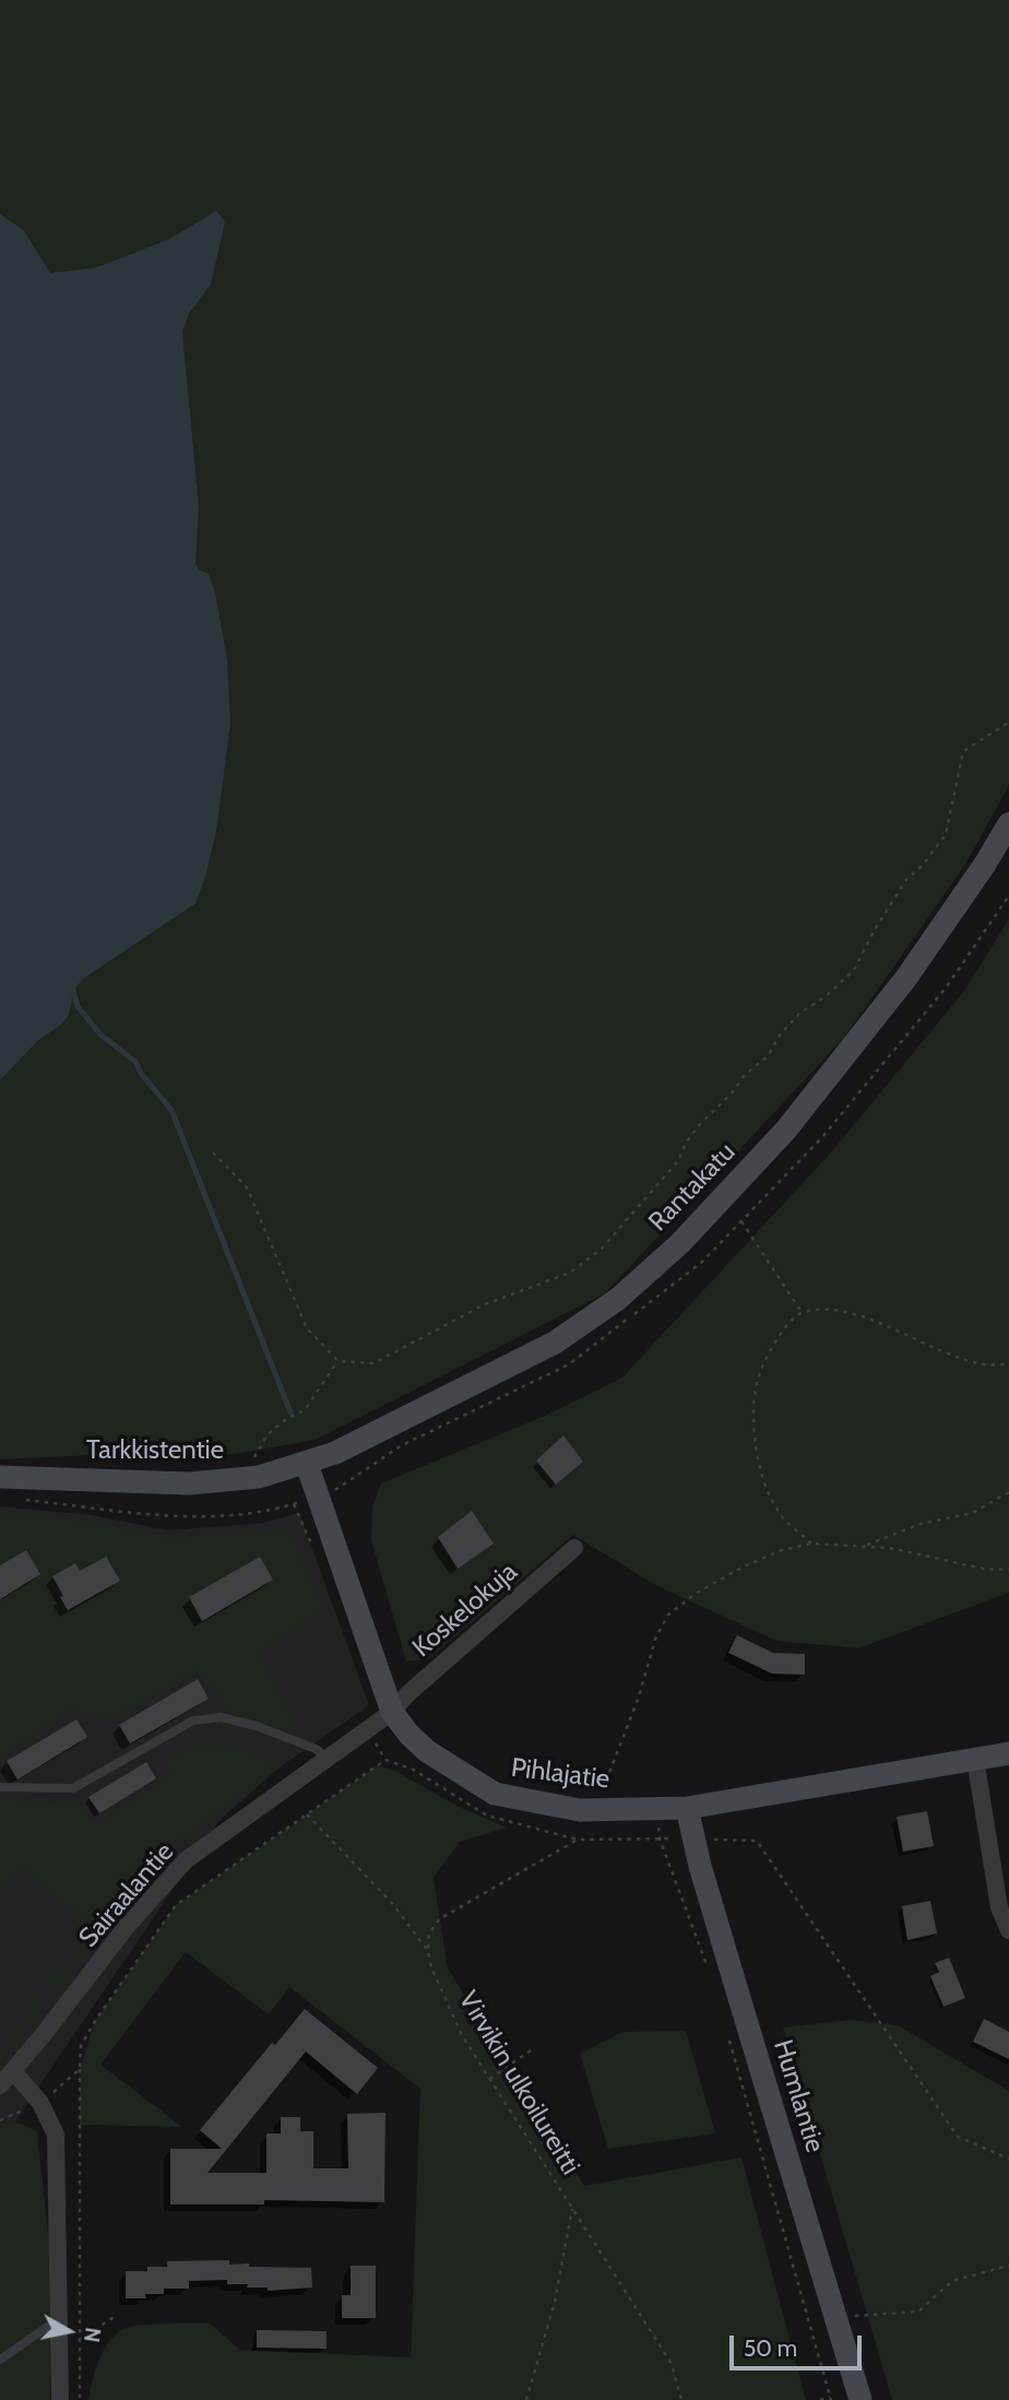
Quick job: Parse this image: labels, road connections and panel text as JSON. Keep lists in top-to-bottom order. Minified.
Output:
{"streets":{"street":["Rantakatu","Tarkkistentie","Koskelokuja","Pihlajatie","Sairaalantie","Humlantie"],"path":["Virvikin ulkoilureitti"]},"crossings":[["Rantakatu","Tarkkistentie"],["Rantakatu","Pihlajatie"],["Tarkkistentie","Pihlajatie"],["Koskelokuja","Pihlajatie"],["Koskelokuja","Sairaalantie"],["Pihlajatie","Sairaalantie"],["Pihlajatie","Humlantie"]],"scale_bar":"50 m","north":"right"}
